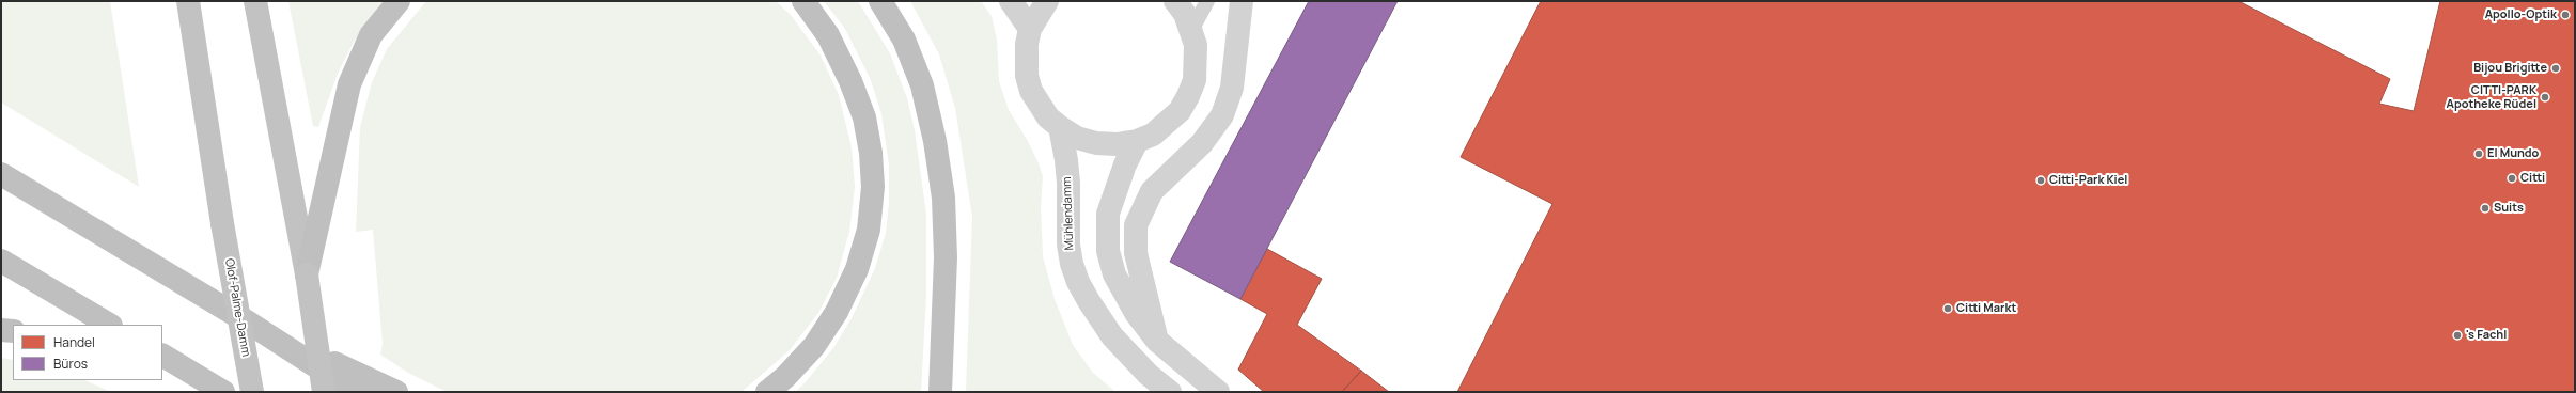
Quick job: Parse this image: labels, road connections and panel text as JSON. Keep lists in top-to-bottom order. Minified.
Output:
{"streets":{"highway":["Olof-Palme-Damm"],"street":["Mühlendamm"]},"places":["Apollo-Optik","Bijou Brigitte","CITTI-PARK Apotheke Rüdel","El Mundo","Citti","Citti-Park Kiel","Suits","Citti Markt","'s Fachl"],"legend":["Handel","Büros"]}
